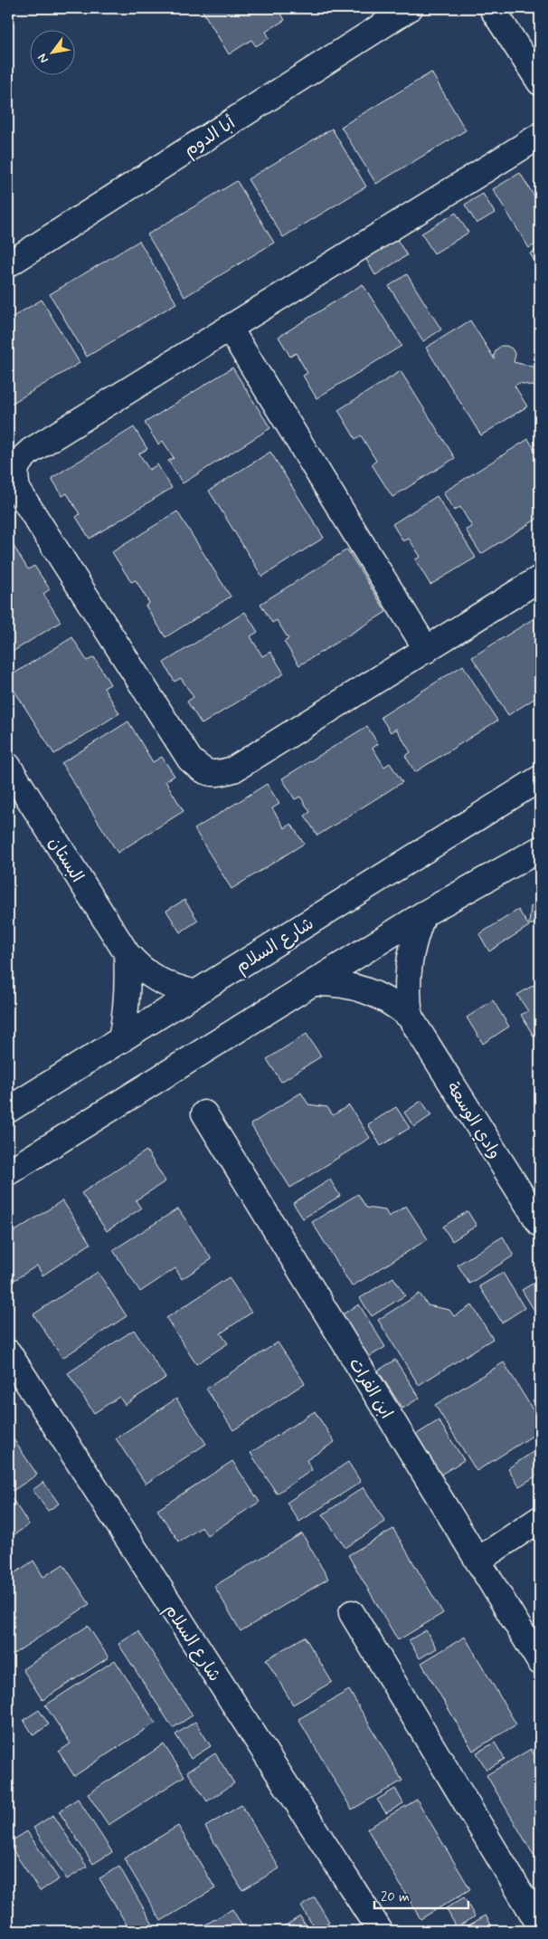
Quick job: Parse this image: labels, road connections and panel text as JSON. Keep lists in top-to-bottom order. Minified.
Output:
{"streets":{"street":["أبا الدوم","البستان","شارع السلام","وادي الوسعة","ابن الفرات"]},"crossings":[["البستان","شارع السلام"]],"scale_bar":"20 m","north":"bottom left"}
